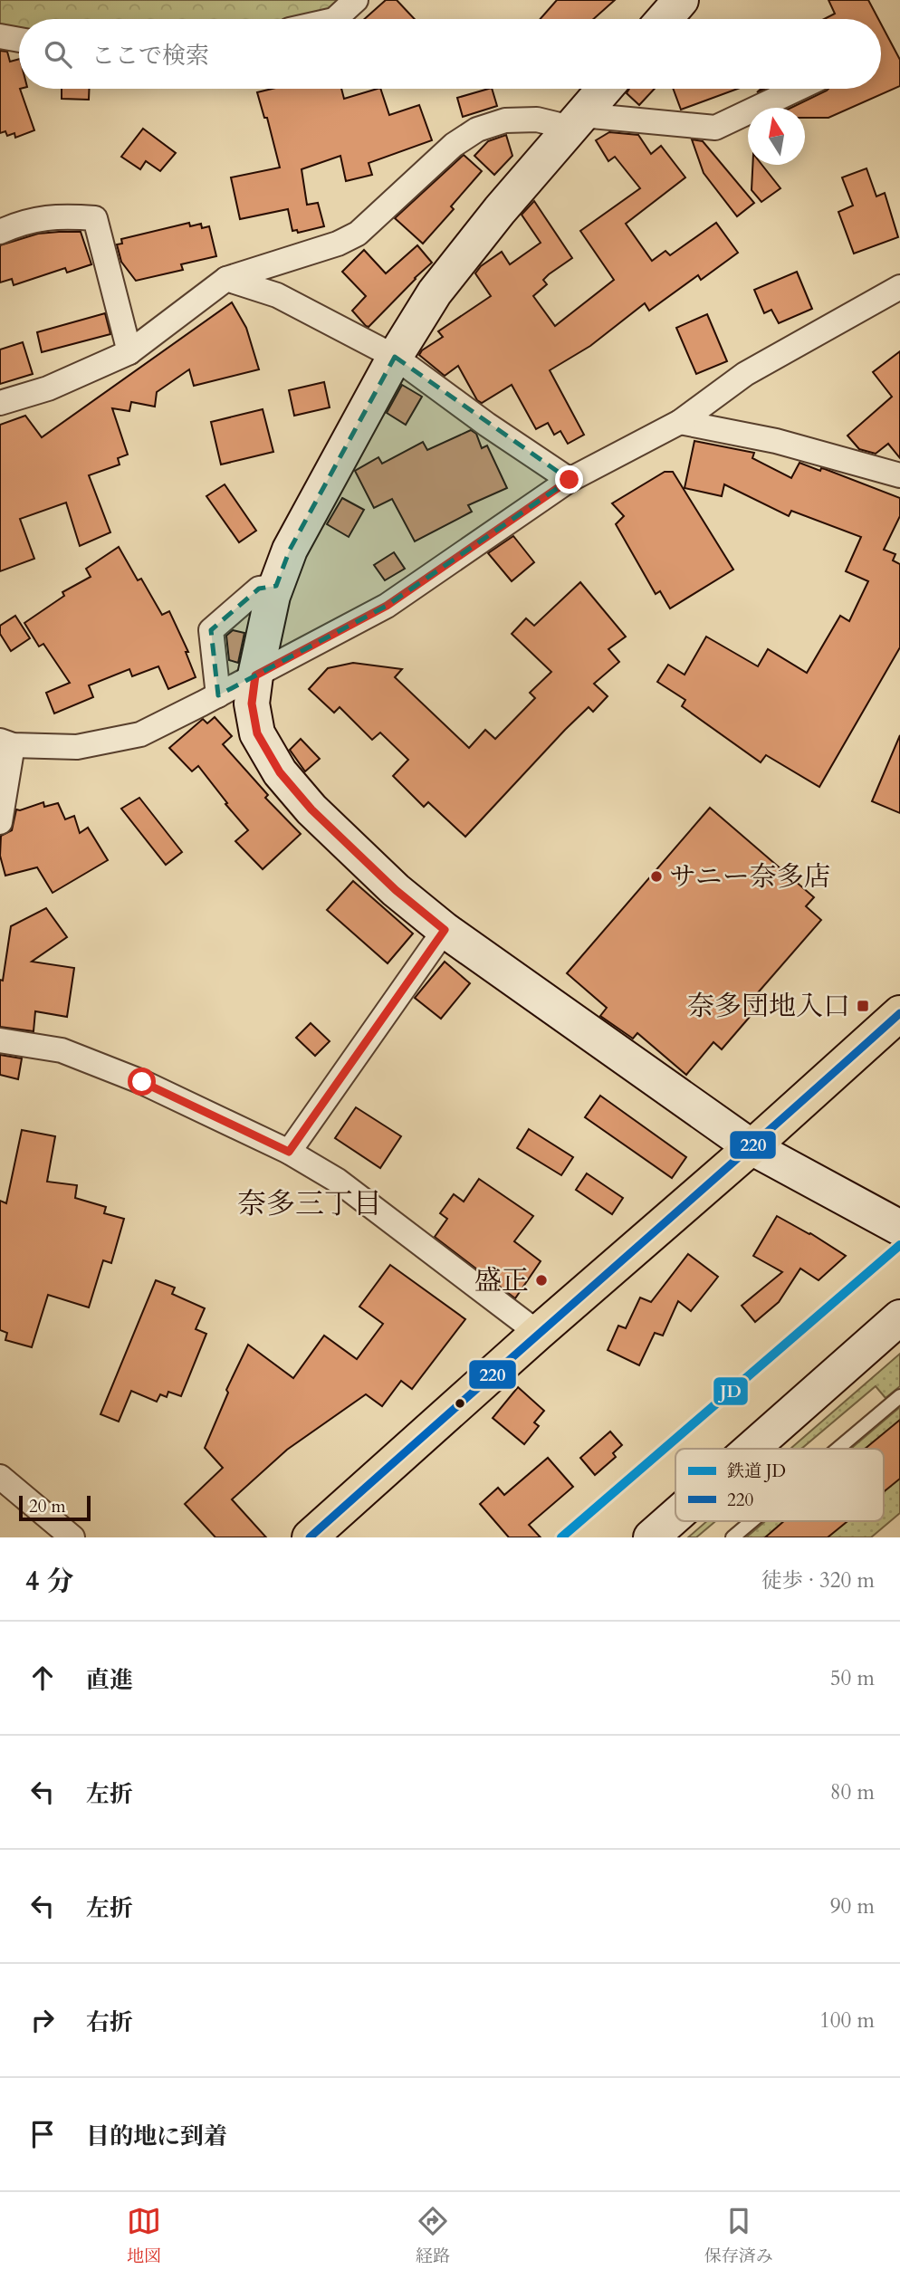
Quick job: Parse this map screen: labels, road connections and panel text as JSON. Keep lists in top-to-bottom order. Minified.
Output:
{"districts":["奈多三丁目"],"places":{"other":["サニー奈多店","盛正"],"transit":["奈多団地入口"]},"lines":["transit line 220","rail line JD"],"legend":["鉄道 JD","220"],"scale_bar":"20 m","north":"top","page":{"search":"ここで検索","scale":"20 m","heading":["4 分","徒歩 · 320 m"],"list":[["直進","50 m"],["左折","80 m"],["左折","90 m"],["右折","100 m"],"目的地に到着"],"nav":["地図","経路","保存済み"]}}
